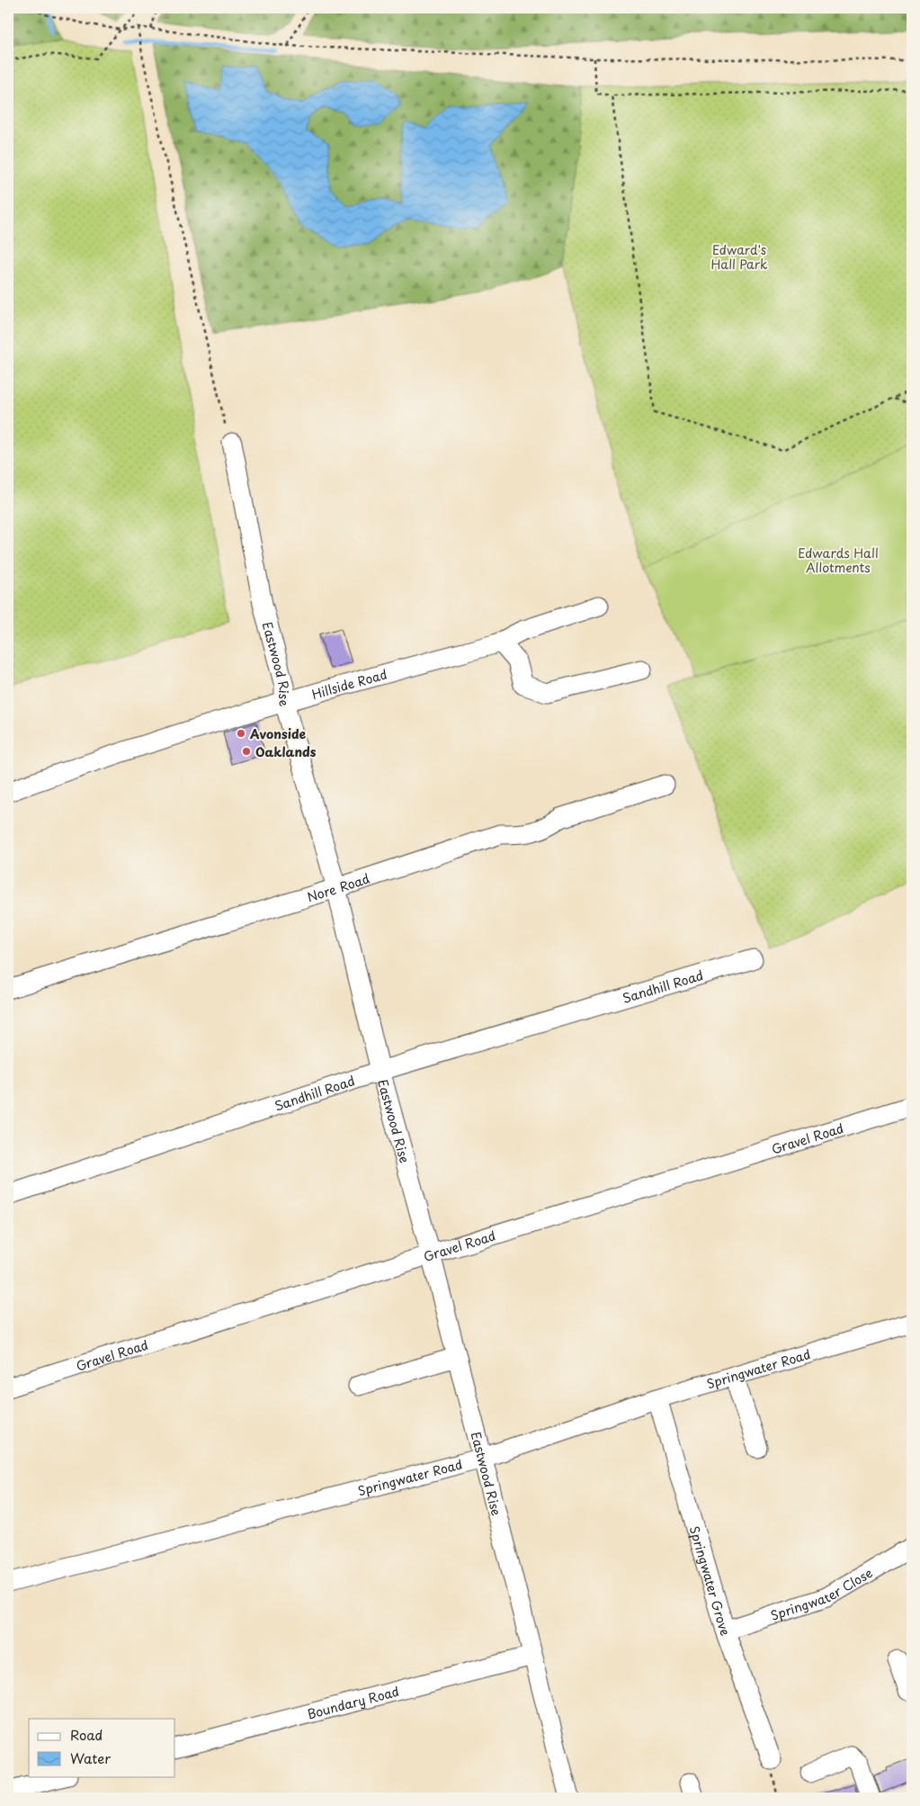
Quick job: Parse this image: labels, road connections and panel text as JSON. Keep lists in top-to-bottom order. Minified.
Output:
{"streets":{"street":["Eastwood Rise","Hillside Road","Nore Road","Sandhill Road","Gravel Road","Springwater Road","Springwater Grove","Springwater Close","Boundary Road"]},"crossings":[["Eastwood Rise","Hillside Road"],["Eastwood Rise","Nore Road"],["Eastwood Rise","Sandhill Road"],["Eastwood Rise","Gravel Road"],["Eastwood Rise","Springwater Road"],["Eastwood Rise","Boundary Road"],["Springwater Road","Springwater Grove"],["Springwater Grove","Springwater Close"]],"parks":["Edward's Hall Park","Edwards Hall Allotments"],"places":["Avonside","Oaklands"],"legend":["Road","Water"]}
